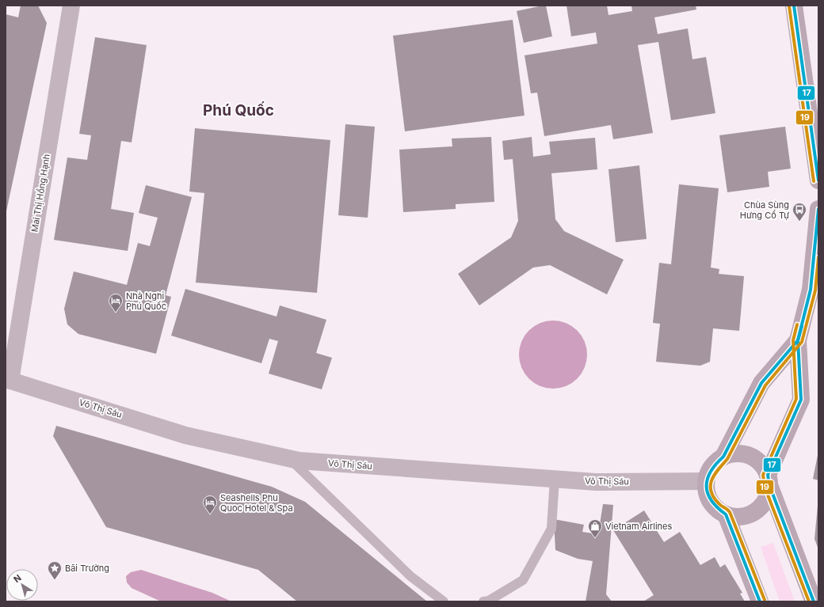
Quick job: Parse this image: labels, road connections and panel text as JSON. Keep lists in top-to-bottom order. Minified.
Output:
{"streets":{"street":["Mai Thị Hồng Hạnh","Võ Thị Sáu"]},"crossings":[["Mai Thị Hồng Hạnh","Võ Thị Sáu"]],"districts":["Phú Quốc"],"places":{"bus stop":["Chùa Sùng Hưng Cổ Tự"],"hotel":["Nhà Nghỉ Phú Quốc","Seashells Phu Quoc Hotel & Spa"],"shop":["Vietnam Airlines"],"place":["Bãi Trường"]},"lines":["transit line 17","transit line 19"],"north":"top left"}
